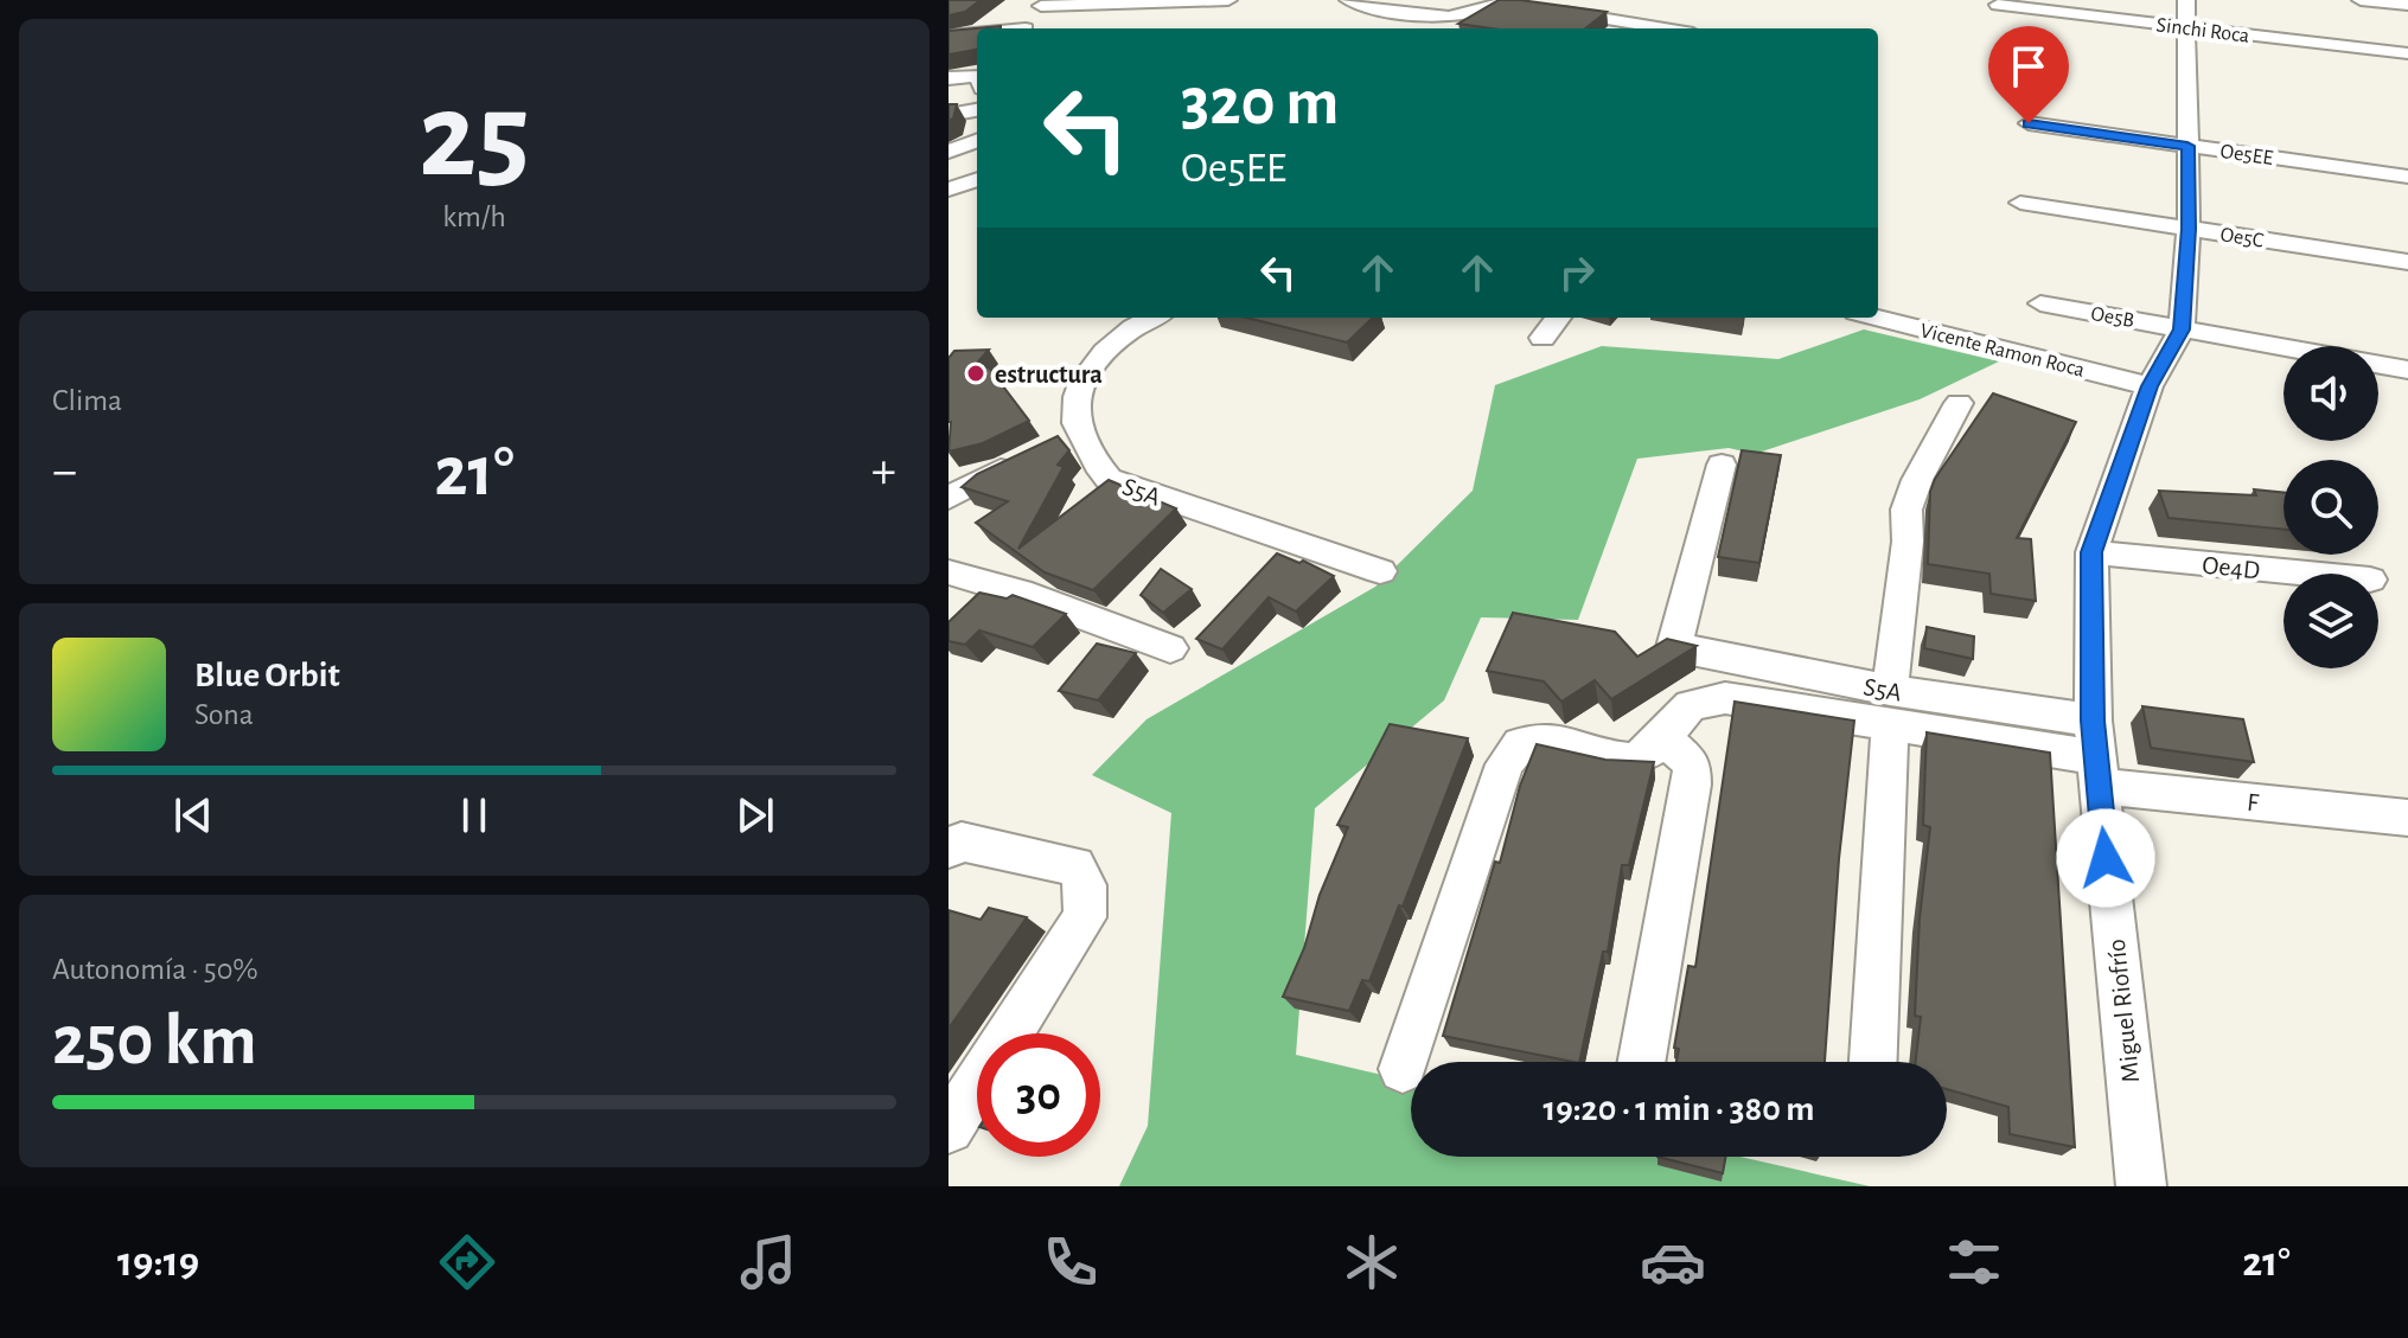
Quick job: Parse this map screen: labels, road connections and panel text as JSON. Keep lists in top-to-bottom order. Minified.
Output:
{"streets":{"street":["Sinchi Roca","Oe5EE","Oe5C","Oe5B","Vicente Ramon Roca","S5A","Oe4D","F","Miguel Riofrío"]},"crossings":[["Sinchi Roca","Miguel Riofrío"],["Oe5EE","Miguel Riofrío"],["Oe5C","Miguel Riofrío"],["Oe5B","Miguel Riofrío"],["Vicente Ramon Roca","Miguel Riofrío"],["S5A","F"],["S5A","Miguel Riofrío"],["Oe4D","Miguel Riofrío"],["F","Miguel Riofrío"]],"places":["estructura"],"page":{"tile":[["25","km/h"],"Clima",["Autonomía · 50%","250 km"]],"turn":["320 m","Oe5EE"],"heat":["−","21°","+"],"song":["Blue Orbit","Sona"],"limit":"30","trip":"19:20 · 1 min · 380 m","tabs":["19:19","21°"]}}
